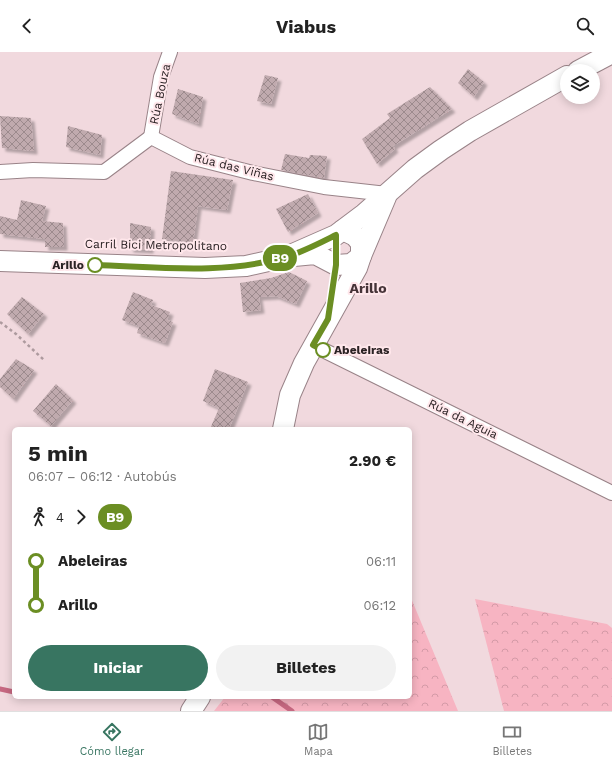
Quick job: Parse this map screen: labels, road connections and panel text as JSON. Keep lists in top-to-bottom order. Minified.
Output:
{"streets":{"street":["Rúa Bouza","Rúa das Viñas","Rúa da Aguia"]},"crossings":[["Rúa Bouza","Rúa das Viñas"]],"districts":["Arillo"],"places":["Arillo","Abeleiras"],"lines":["bus line B9"],"page":{"header":"Viabus","on_map":"B9","heading":["5 min","06:07 – 06:12 · Autobús","2.90 €"],"legs":["4","B9"],"list":[{"name":"Abeleiras","value":"06:11"},{"name":"Arillo","value":"06:12"}],"buttons":["Iniciar","Billetes"],"tabs":["Cómo llegar","Mapa","Billetes"]}}
